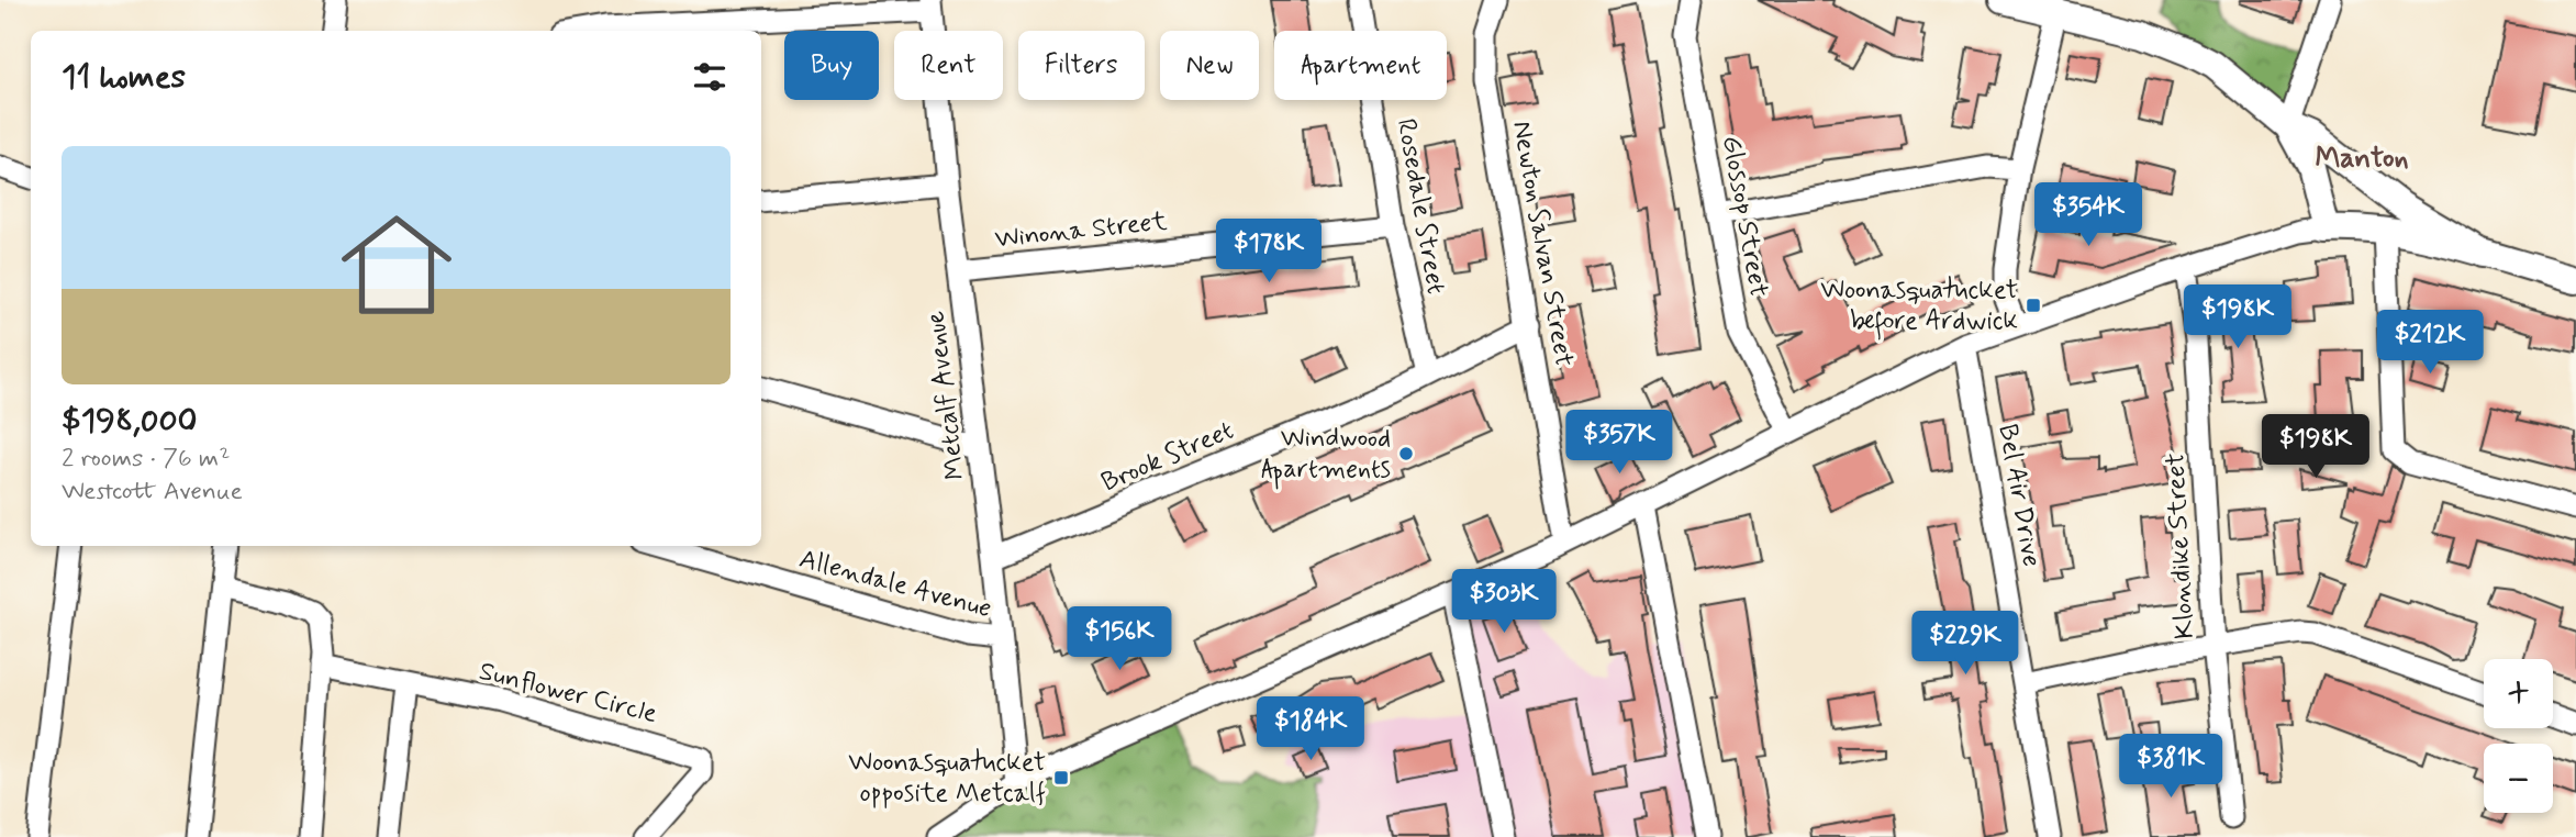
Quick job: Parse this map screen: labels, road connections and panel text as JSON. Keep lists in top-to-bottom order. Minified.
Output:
{"streets":{"street":["Rosedale Street","Glossop Street","Winona Street","Newton Salvan Street","Metcalf Avenue","Brook Street","Bel Air Drive","Klondike Street","Allendale Avenue","Sunflower Circle"]},"crossings":[["Rosedale Street","Winona Street"],["Rosedale Street","Brook Street"],["Winona Street","Metcalf Avenue"],["Newton Salvan Street","Brook Street"],["Metcalf Avenue","Brook Street"],["Metcalf Avenue","Allendale Avenue"]],"districts":["Manton"],"places":{"transit":["Woonasquatucket before Ardwick","Woonasquatucket opposite Metcalf"],"other":["Windwood Apartments"]},"page":{"chip":["Buy","Rent","Filters","New","Apartment"],"heading":"11 homes","list":[{"name":"$198,000","note":"2 rooms · 76 m² · Westcott Avenue"}],"price":["$354K","$178K","$198K","$212K","$357K","$198K","$303K","$156K","$229K","$184K","$381K"],"map_buttons":["+","−"]}}
